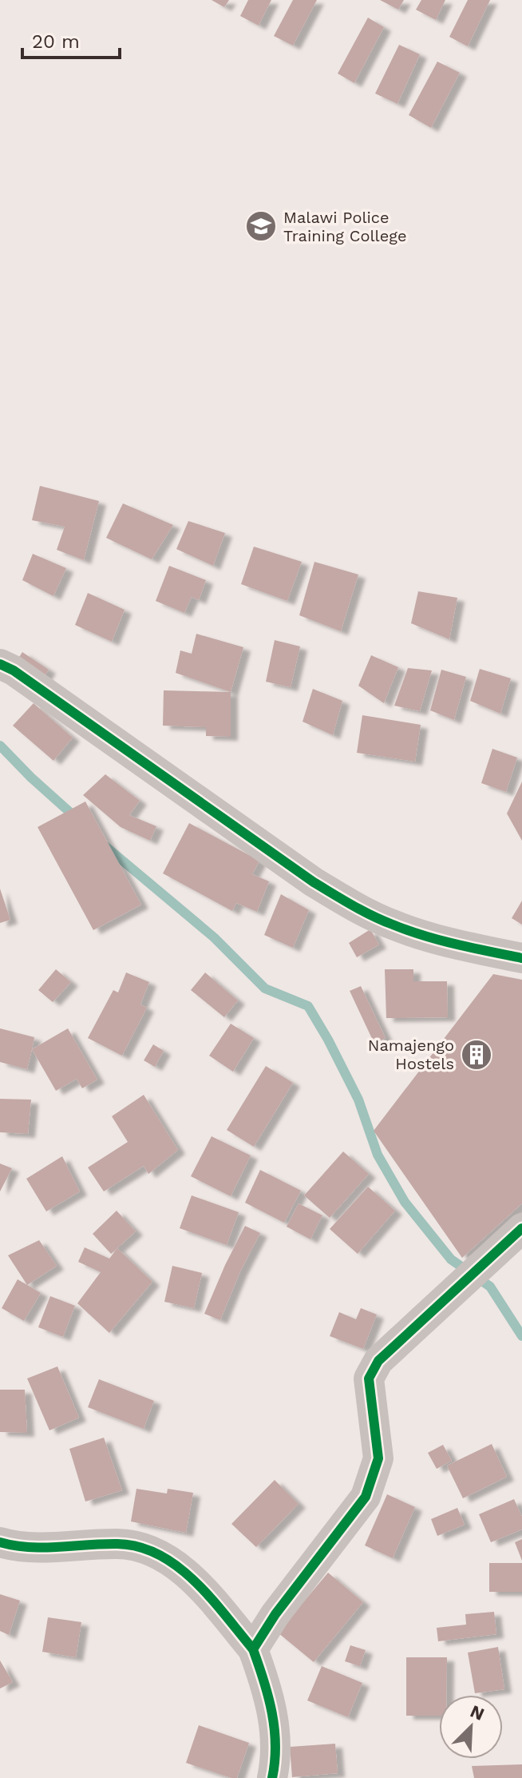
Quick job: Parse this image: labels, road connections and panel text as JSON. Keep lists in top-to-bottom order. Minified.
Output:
{"places":{"school or university":["Malawi Police Training College"],"building":["Namajengo Hostels"]},"scale_bar":"20 m","north":"top right"}
